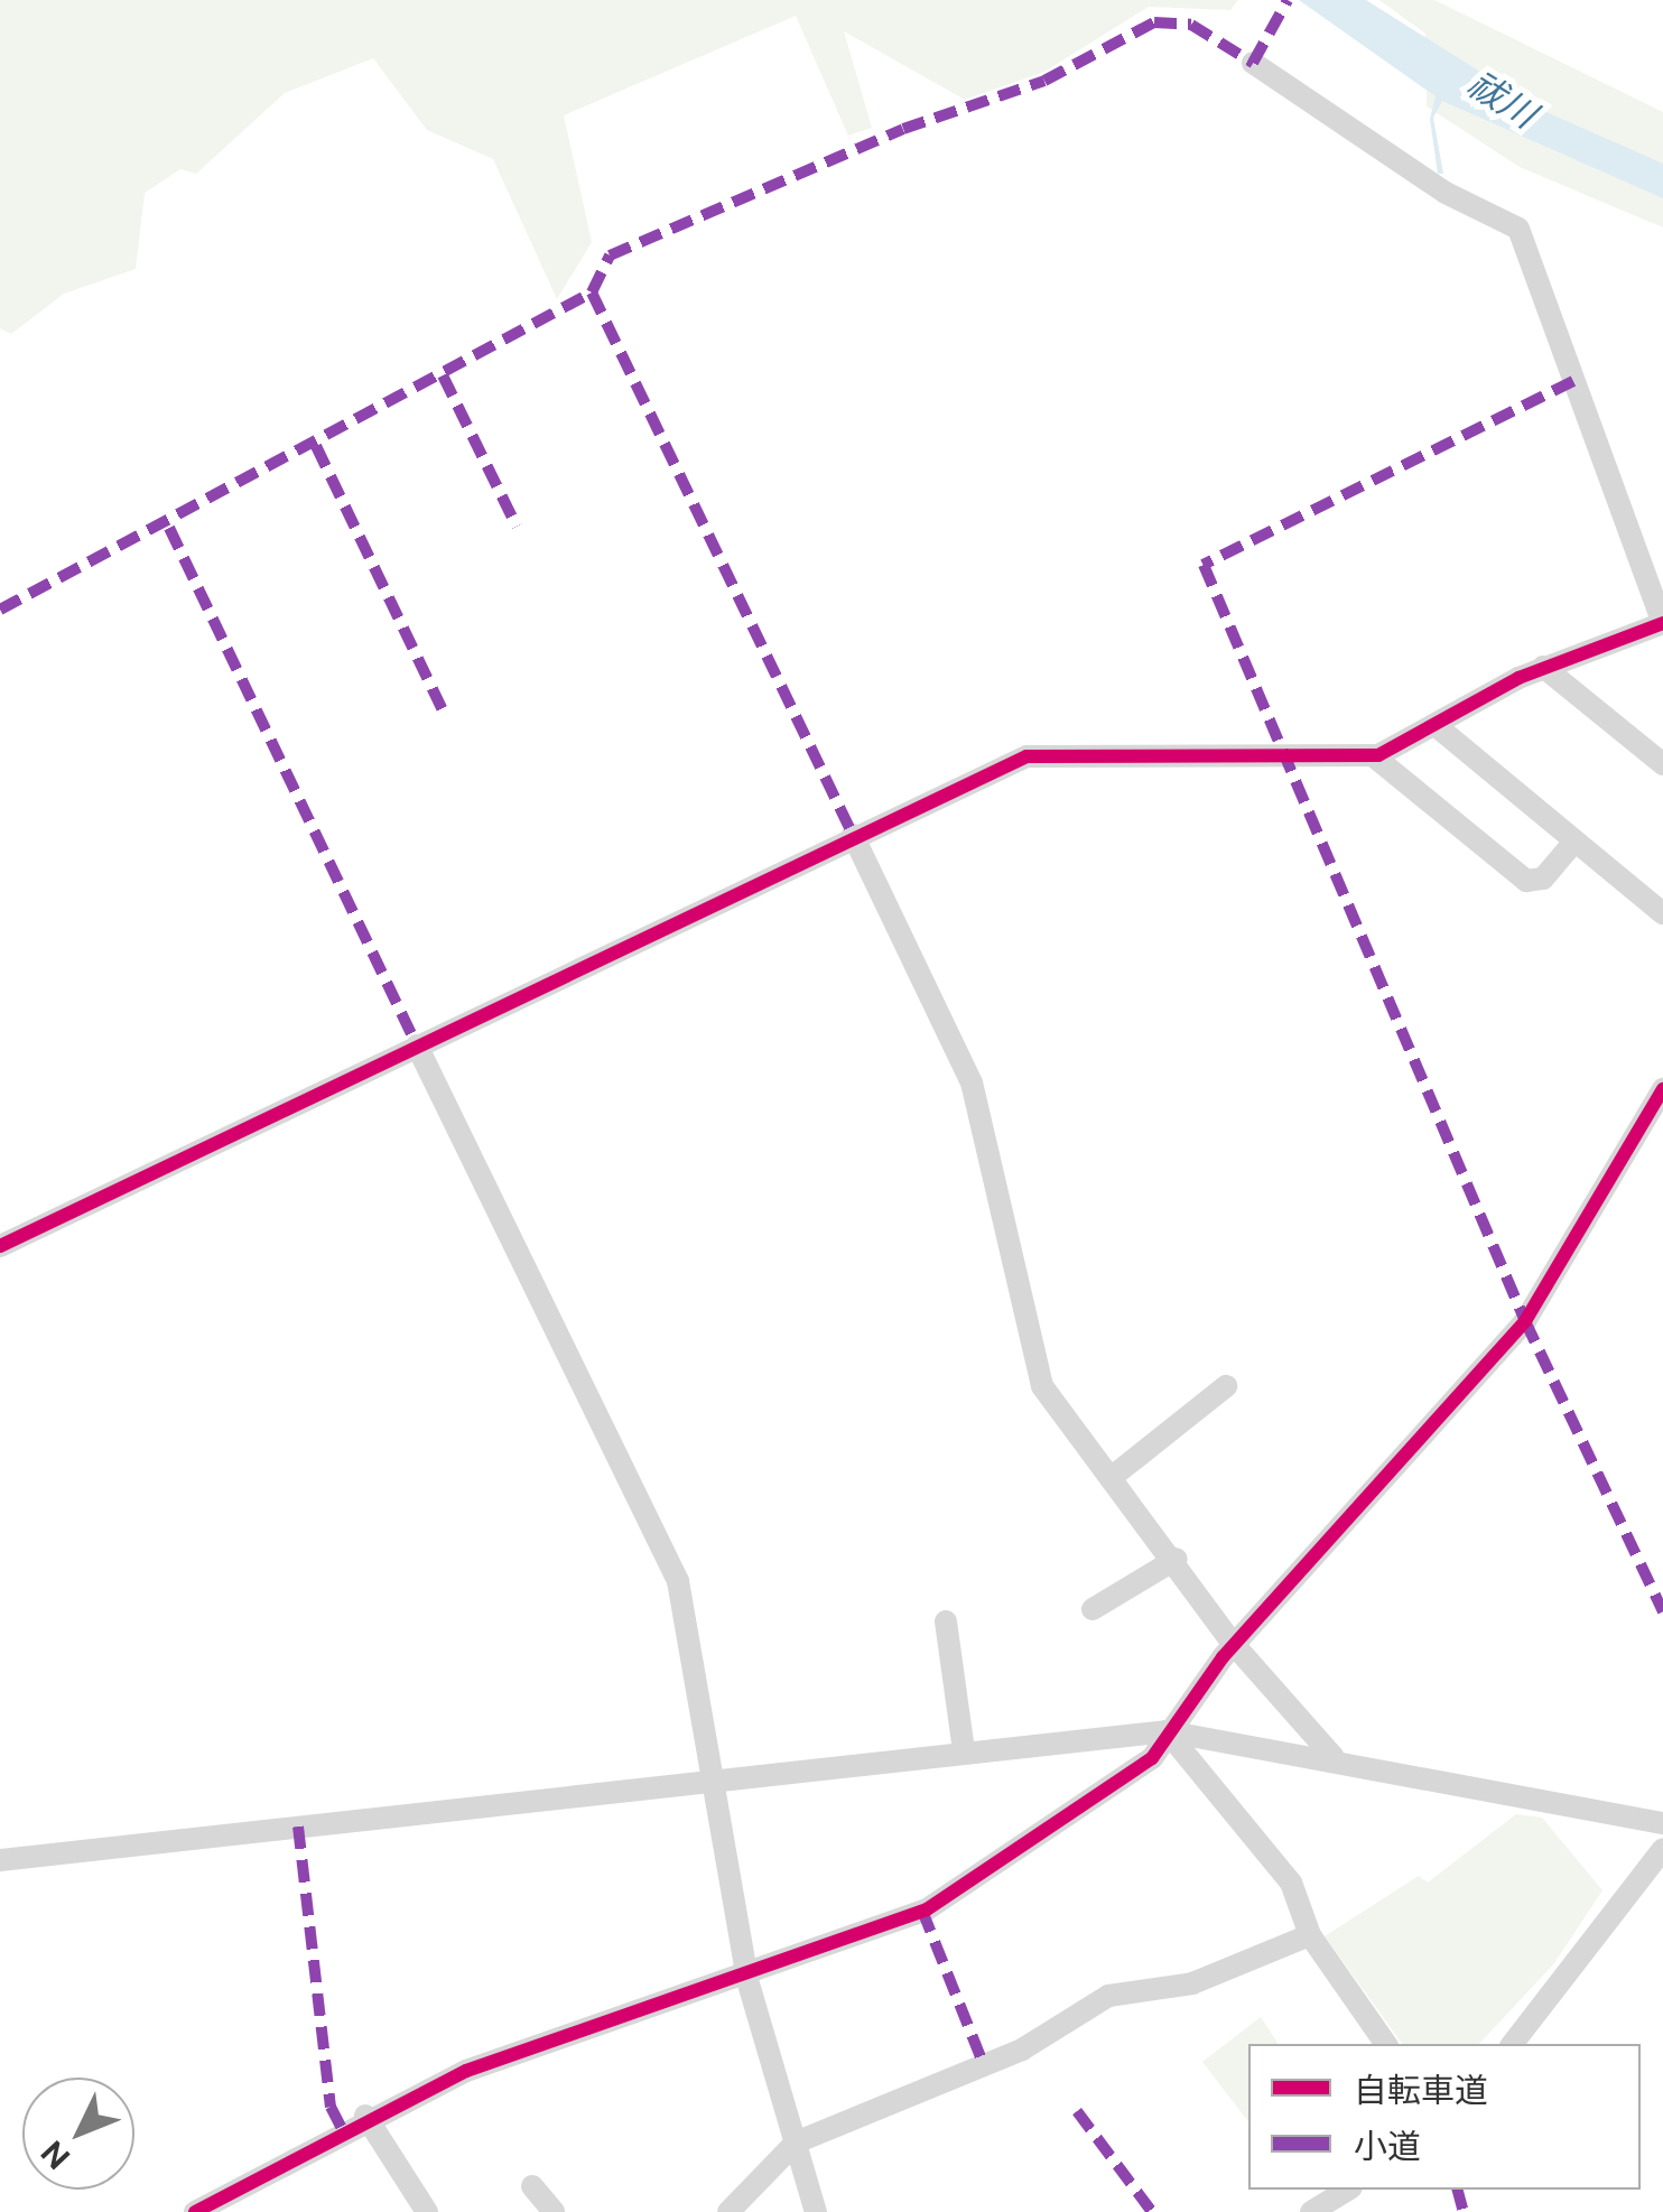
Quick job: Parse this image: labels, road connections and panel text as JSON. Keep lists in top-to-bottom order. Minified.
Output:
{"water":["祓川"],"legend":["自転車道","小道"],"north":"bottom left"}
